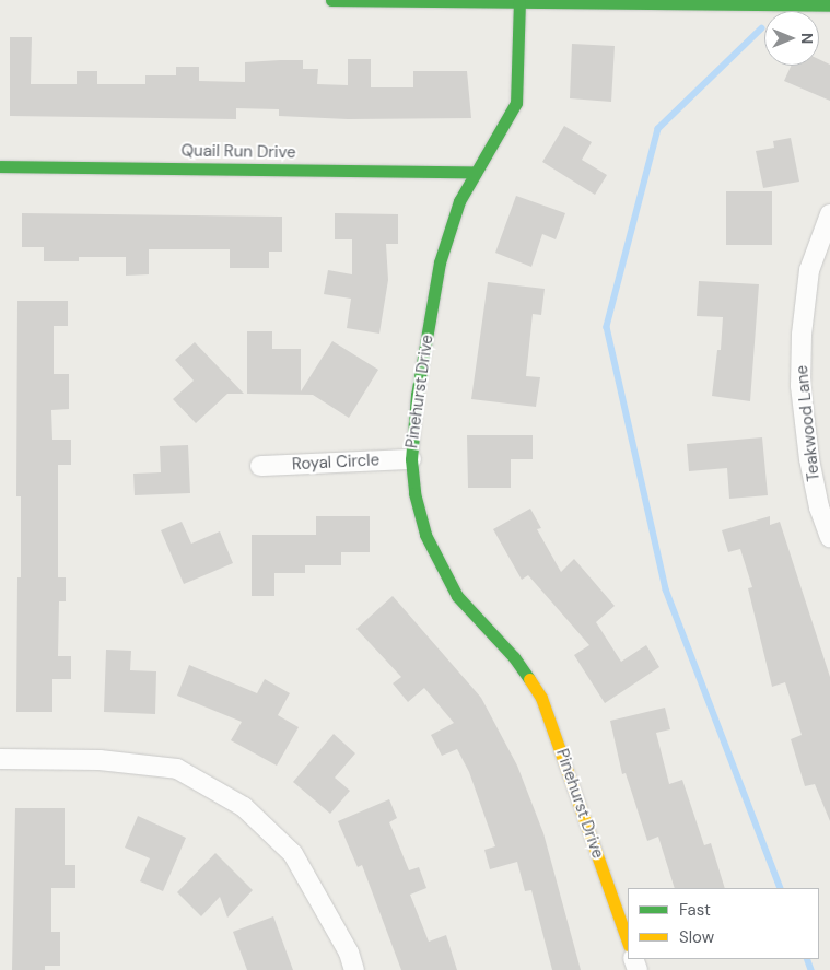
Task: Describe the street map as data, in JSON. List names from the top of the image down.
{
  "streets": {
    "street": [
      "Quail Run Drive",
      "Pinehurst Drive",
      "Teakwood Lane",
      "Royal Circle"
    ]
  },
  "crossings": [
    ["Quail Run Drive", "Pinehurst Drive"],
    ["Pinehurst Drive", "Royal Circle"]
  ],
  "legend": ["Fast", "Slow"],
  "north": "right"
}
